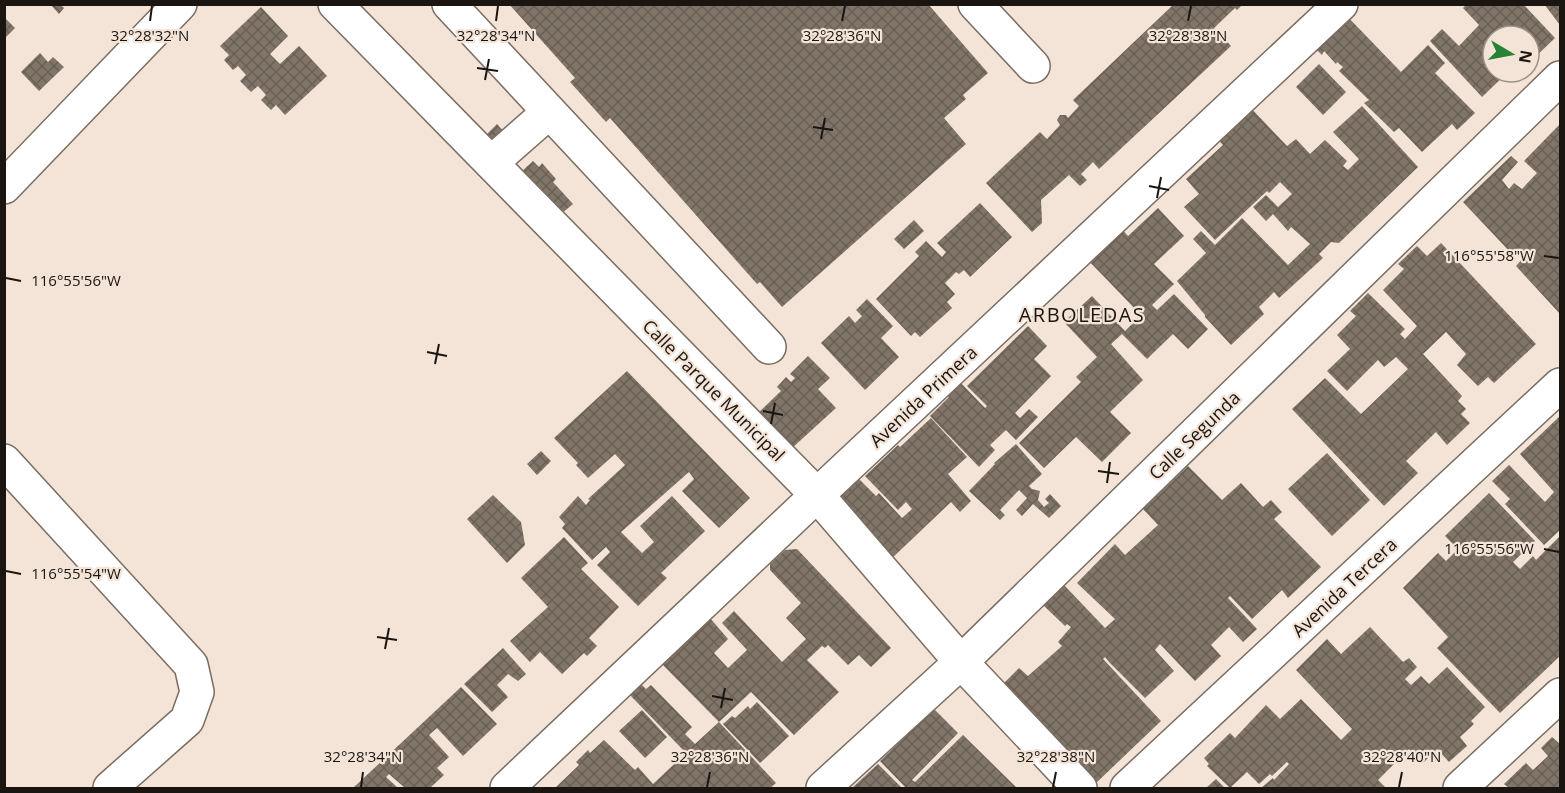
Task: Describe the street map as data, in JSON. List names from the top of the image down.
{
  "streets": {
    "street": [
      "Calle Parque Municipal",
      "Avenida Primera",
      "Calle Segunda",
      "Avenida Tercera"
    ]
  },
  "crossings": [
    ["Calle Parque Municipal", "Avenida Primera"],
    ["Calle Parque Municipal", "Calle Segunda"]
  ],
  "districts": ["ARBOLEDAS"],
  "north": "right",
  "coordinates": [
    "32°28'32\"N",
    "32°28'34\"N",
    "32°28'36\"N",
    "32°28'38\"N",
    "116°55'58\"W",
    "116°55'56\"W",
    "116°55'54\"W",
    "32°28'40\"N"
  ]
}
